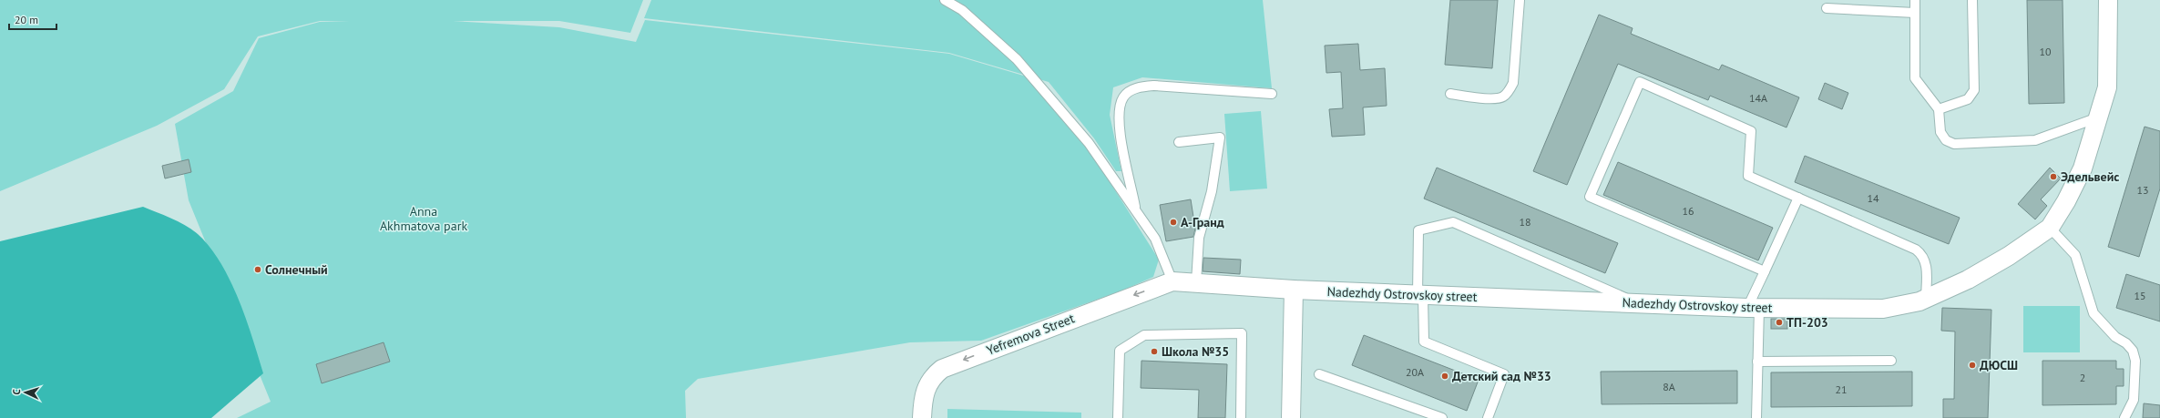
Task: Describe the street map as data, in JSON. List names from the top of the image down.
{
  "streets": {
    "street": ["Nadezhdy Ostrovskoy street", "Yefremova Street"]
  },
  "crossings": [
    ["Nadezhdy Ostrovskoy street", "Yefremova Street"]
  ],
  "one_way": ["Yefremova Street"],
  "parks": ["Anna Akhmatova park"],
  "places": [
    "Эдельвейс",
    "А-Гранд",
    "Солнечный",
    "ТП-203",
    "Школа №35",
    "ДЮСШ",
    "Детский сад №33"
  ],
  "house_numbers": [
    "10",
    "14А",
    "13",
    "14",
    "16",
    "18",
    "15",
    "20А",
    "2",
    "8А",
    "21"
  ],
  "scale_bar": "20 m",
  "north": "left"
}
